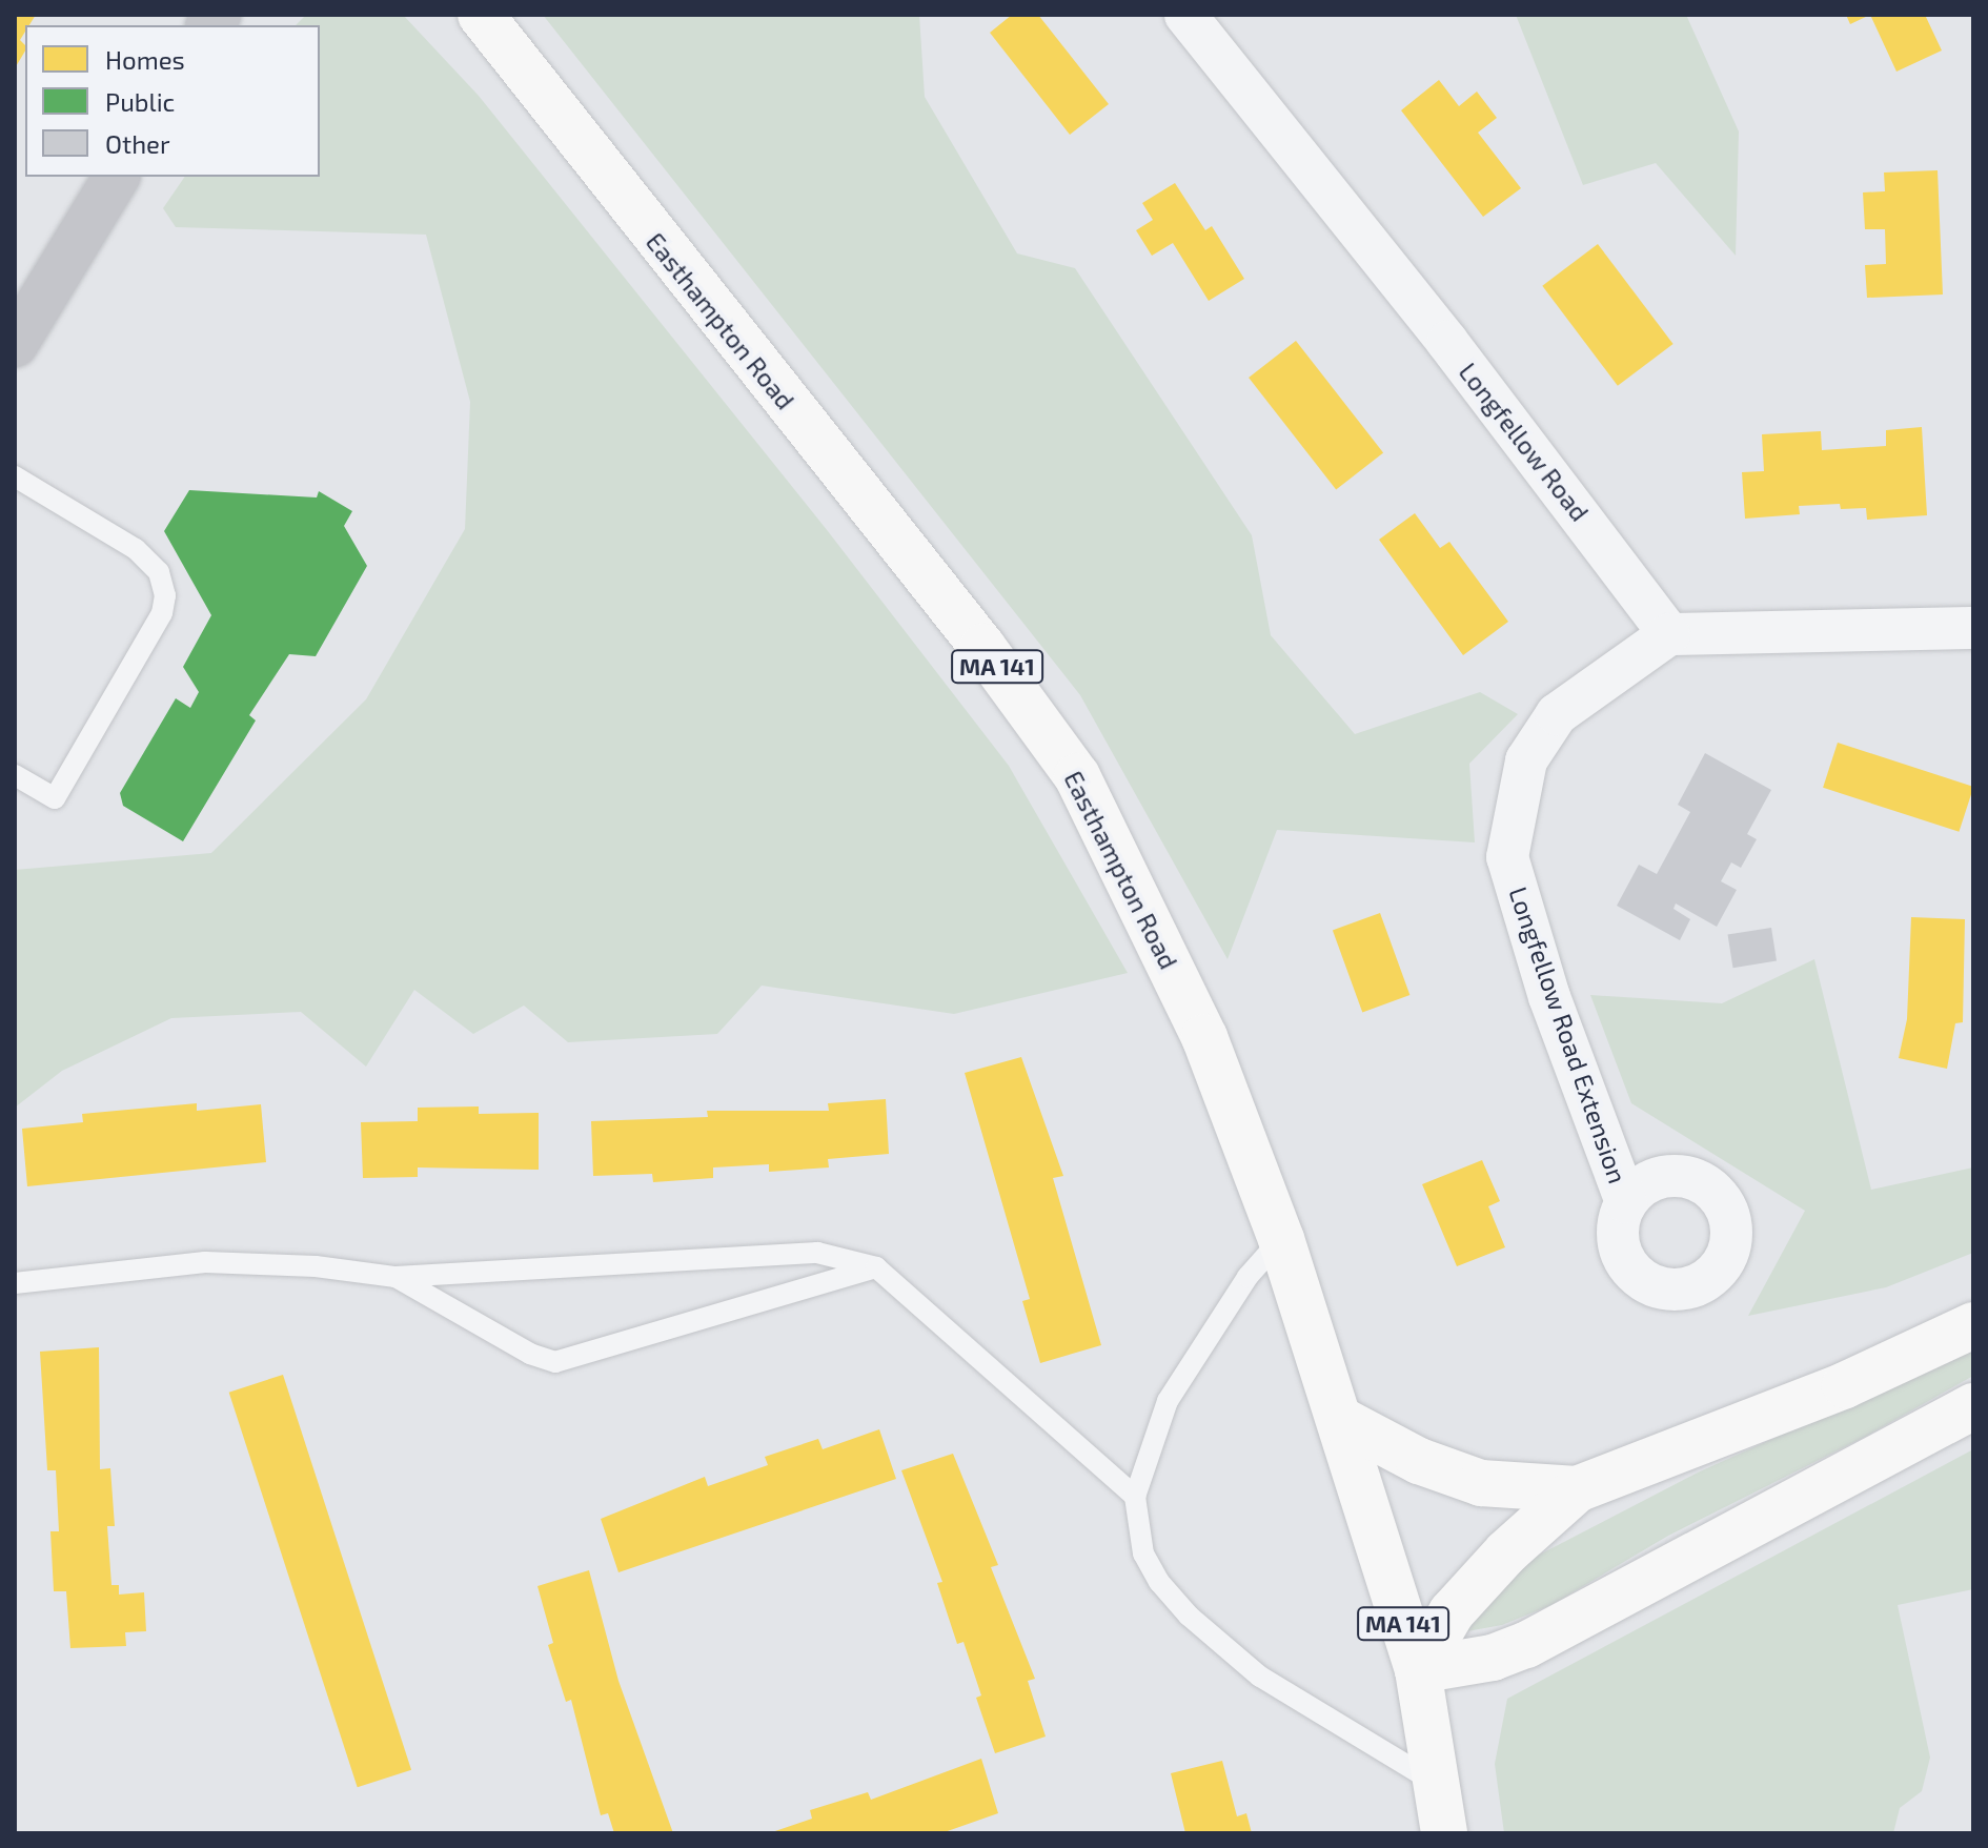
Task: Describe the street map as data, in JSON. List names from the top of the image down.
{
  "streets": {
    "main road": ["Easthampton Road", "MA 141"],
    "street": ["Longfellow Road", "Longfellow Road Extension"]
  },
  "crossings": [
    ["Longfellow Road", "Longfellow Road Extension"]
  ],
  "legend": ["Homes", "Public", "Other"]
}
